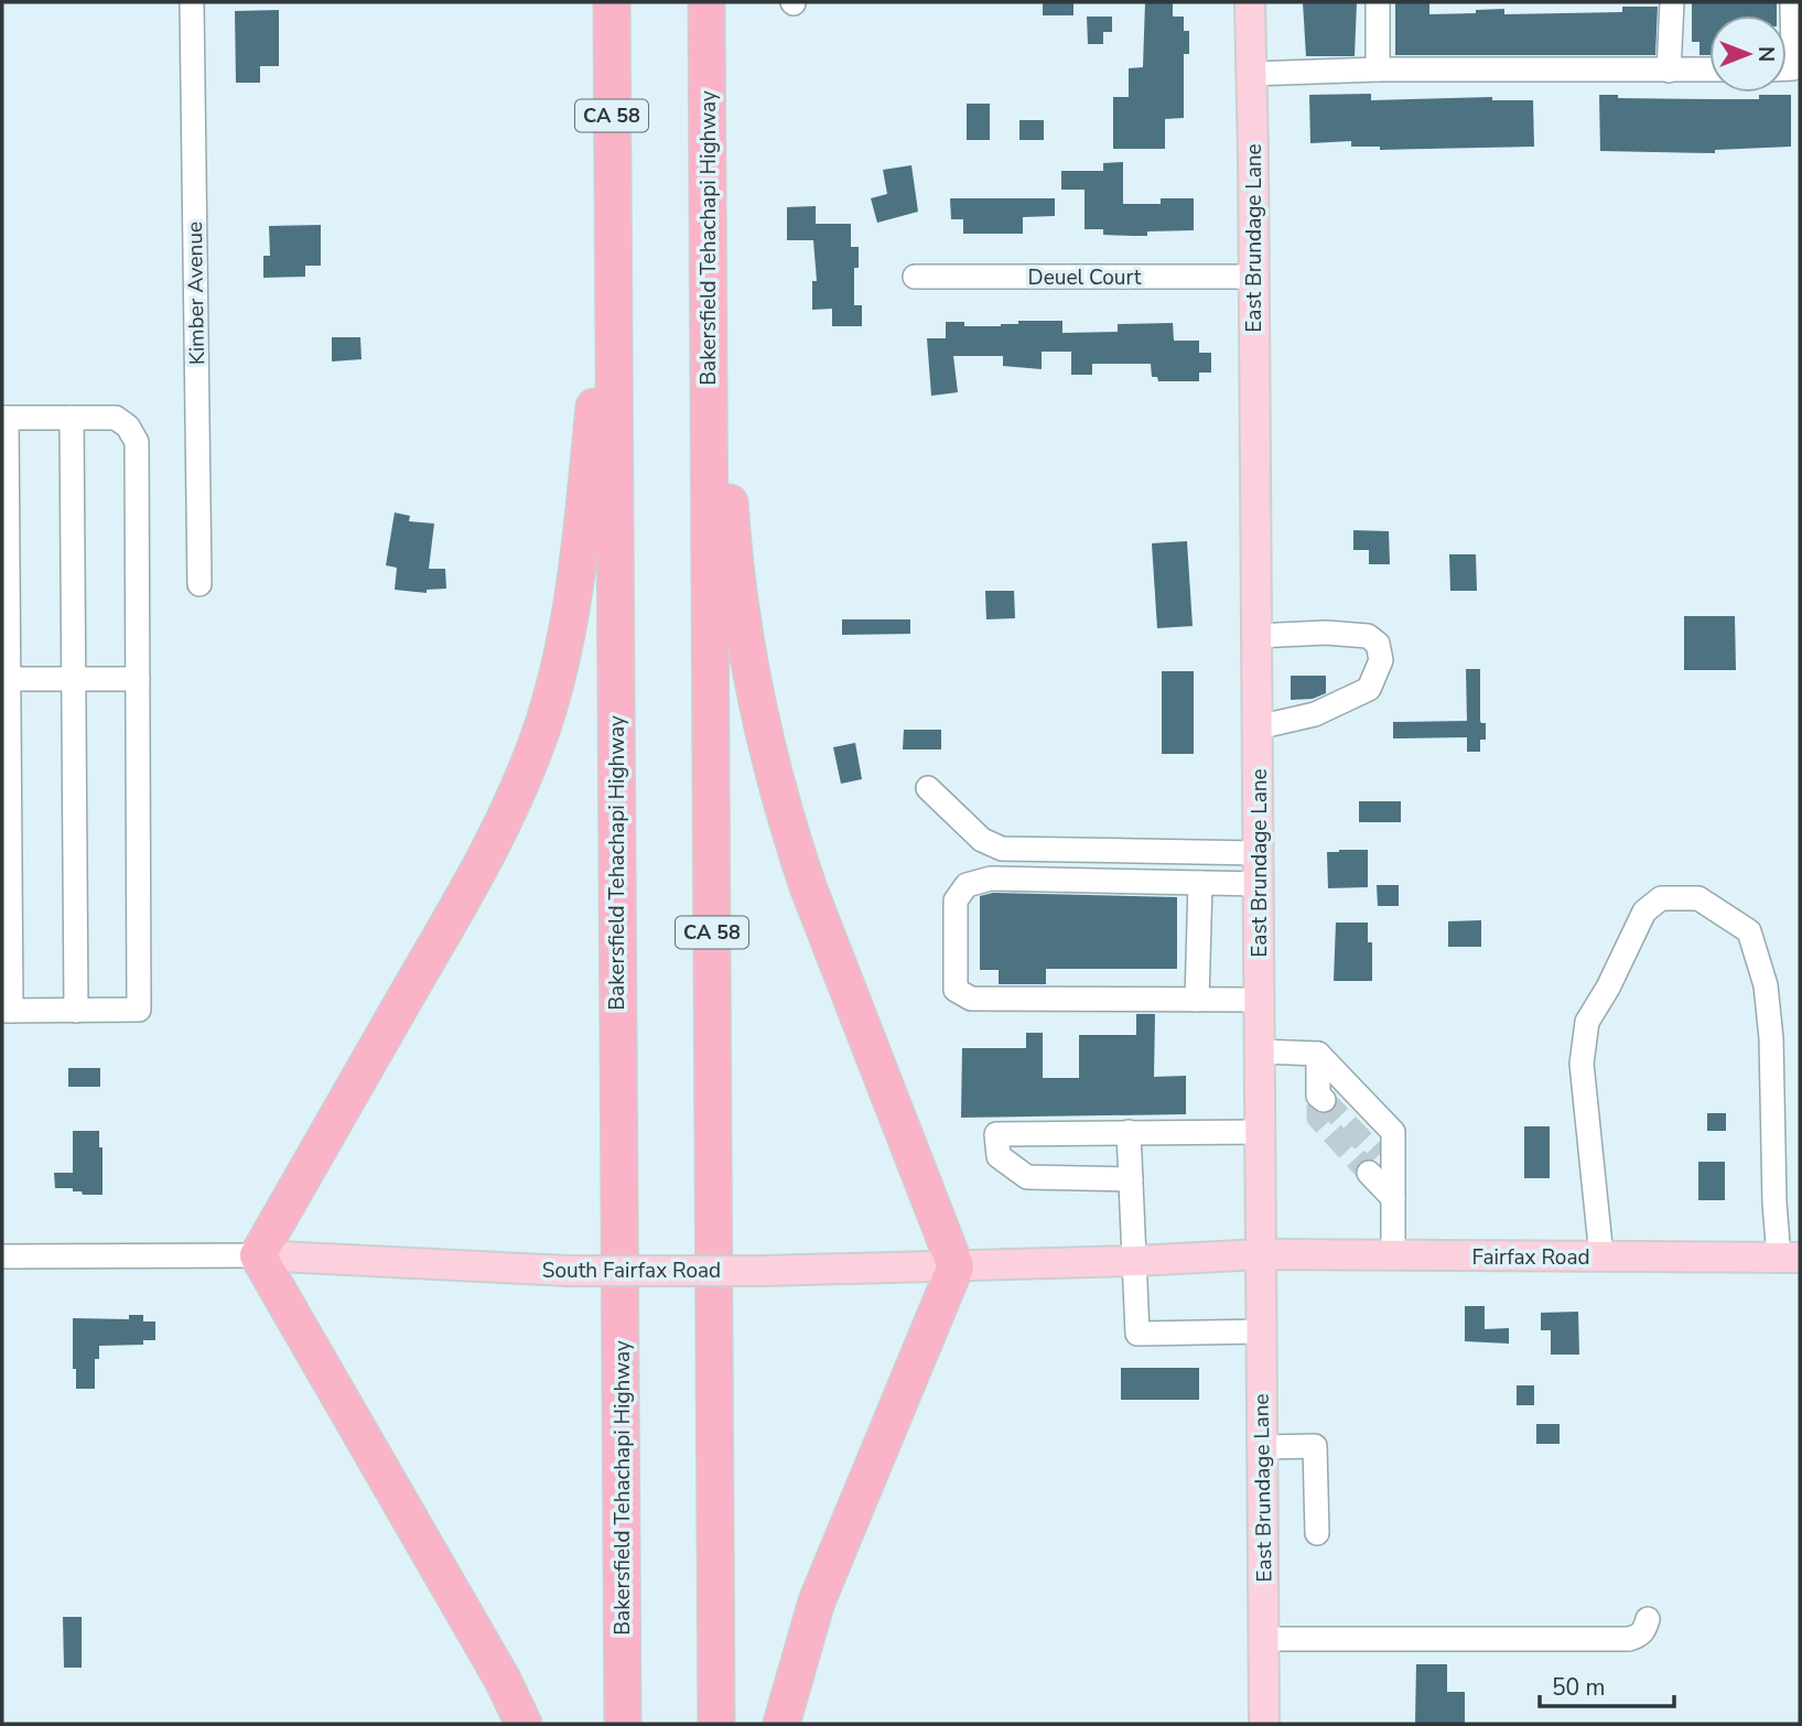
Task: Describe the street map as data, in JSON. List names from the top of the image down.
{
  "streets": {
    "highway": ["CA 58", "Bakersfield Tehachapi Highway"],
    "main road": ["East Brundage Lane", "Fairfax Road", "South Fairfax Road"],
    "street": ["Deuel Court", "Kimber Avenue"]
  },
  "crossings": [
    ["East Brundage Lane", "Deuel Court"],
    ["East Brundage Lane", "Fairfax Road"],
    ["East Brundage Lane", "South Fairfax Road"],
    ["Fairfax Road", "South Fairfax Road"]
  ],
  "scale_bar": "50 m",
  "north": "right"
}
